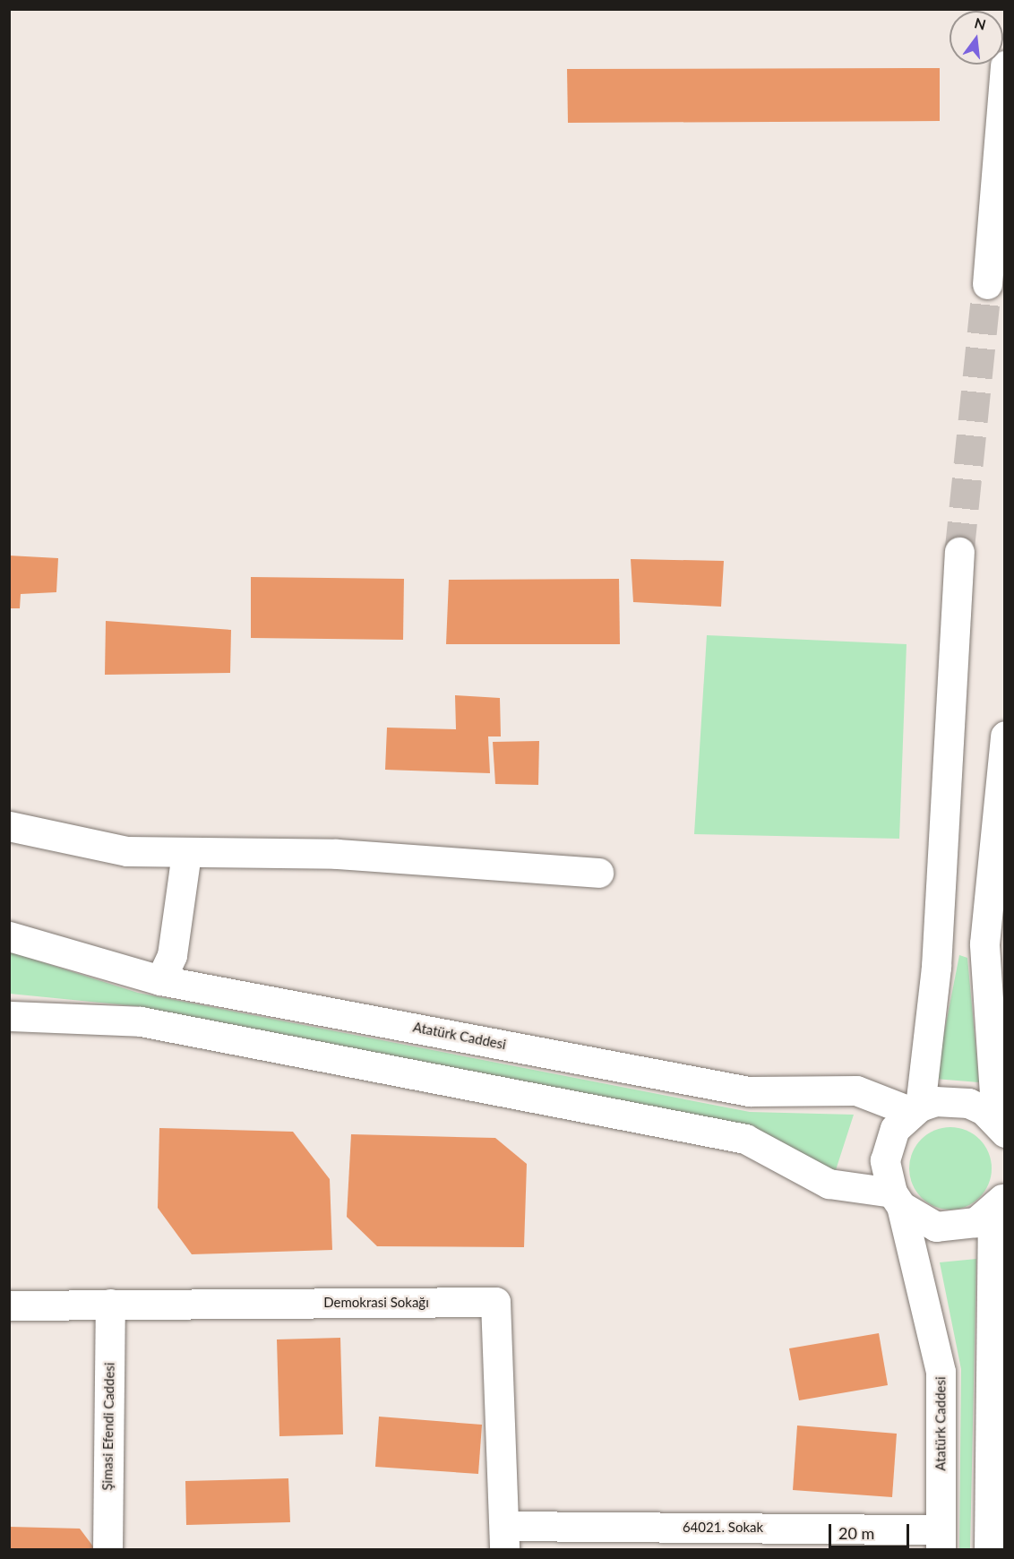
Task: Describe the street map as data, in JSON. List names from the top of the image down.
{
  "streets": {
    "main road": [
      "Atatürk Caddesi",
      "Demokrasi Sokağı",
      "Şimasi Efendi Caddesi",
      "64021. Sokak"
    ]
  },
  "crossings": [
    ["Atatürk Caddesi", "64021. Sokak"],
    ["Demokrasi Sokağı", "Şimasi Efendi Caddesi"],
    ["Demokrasi Sokağı", "64021. Sokak"]
  ],
  "scale_bar": "20 m",
  "north": "top"
}
